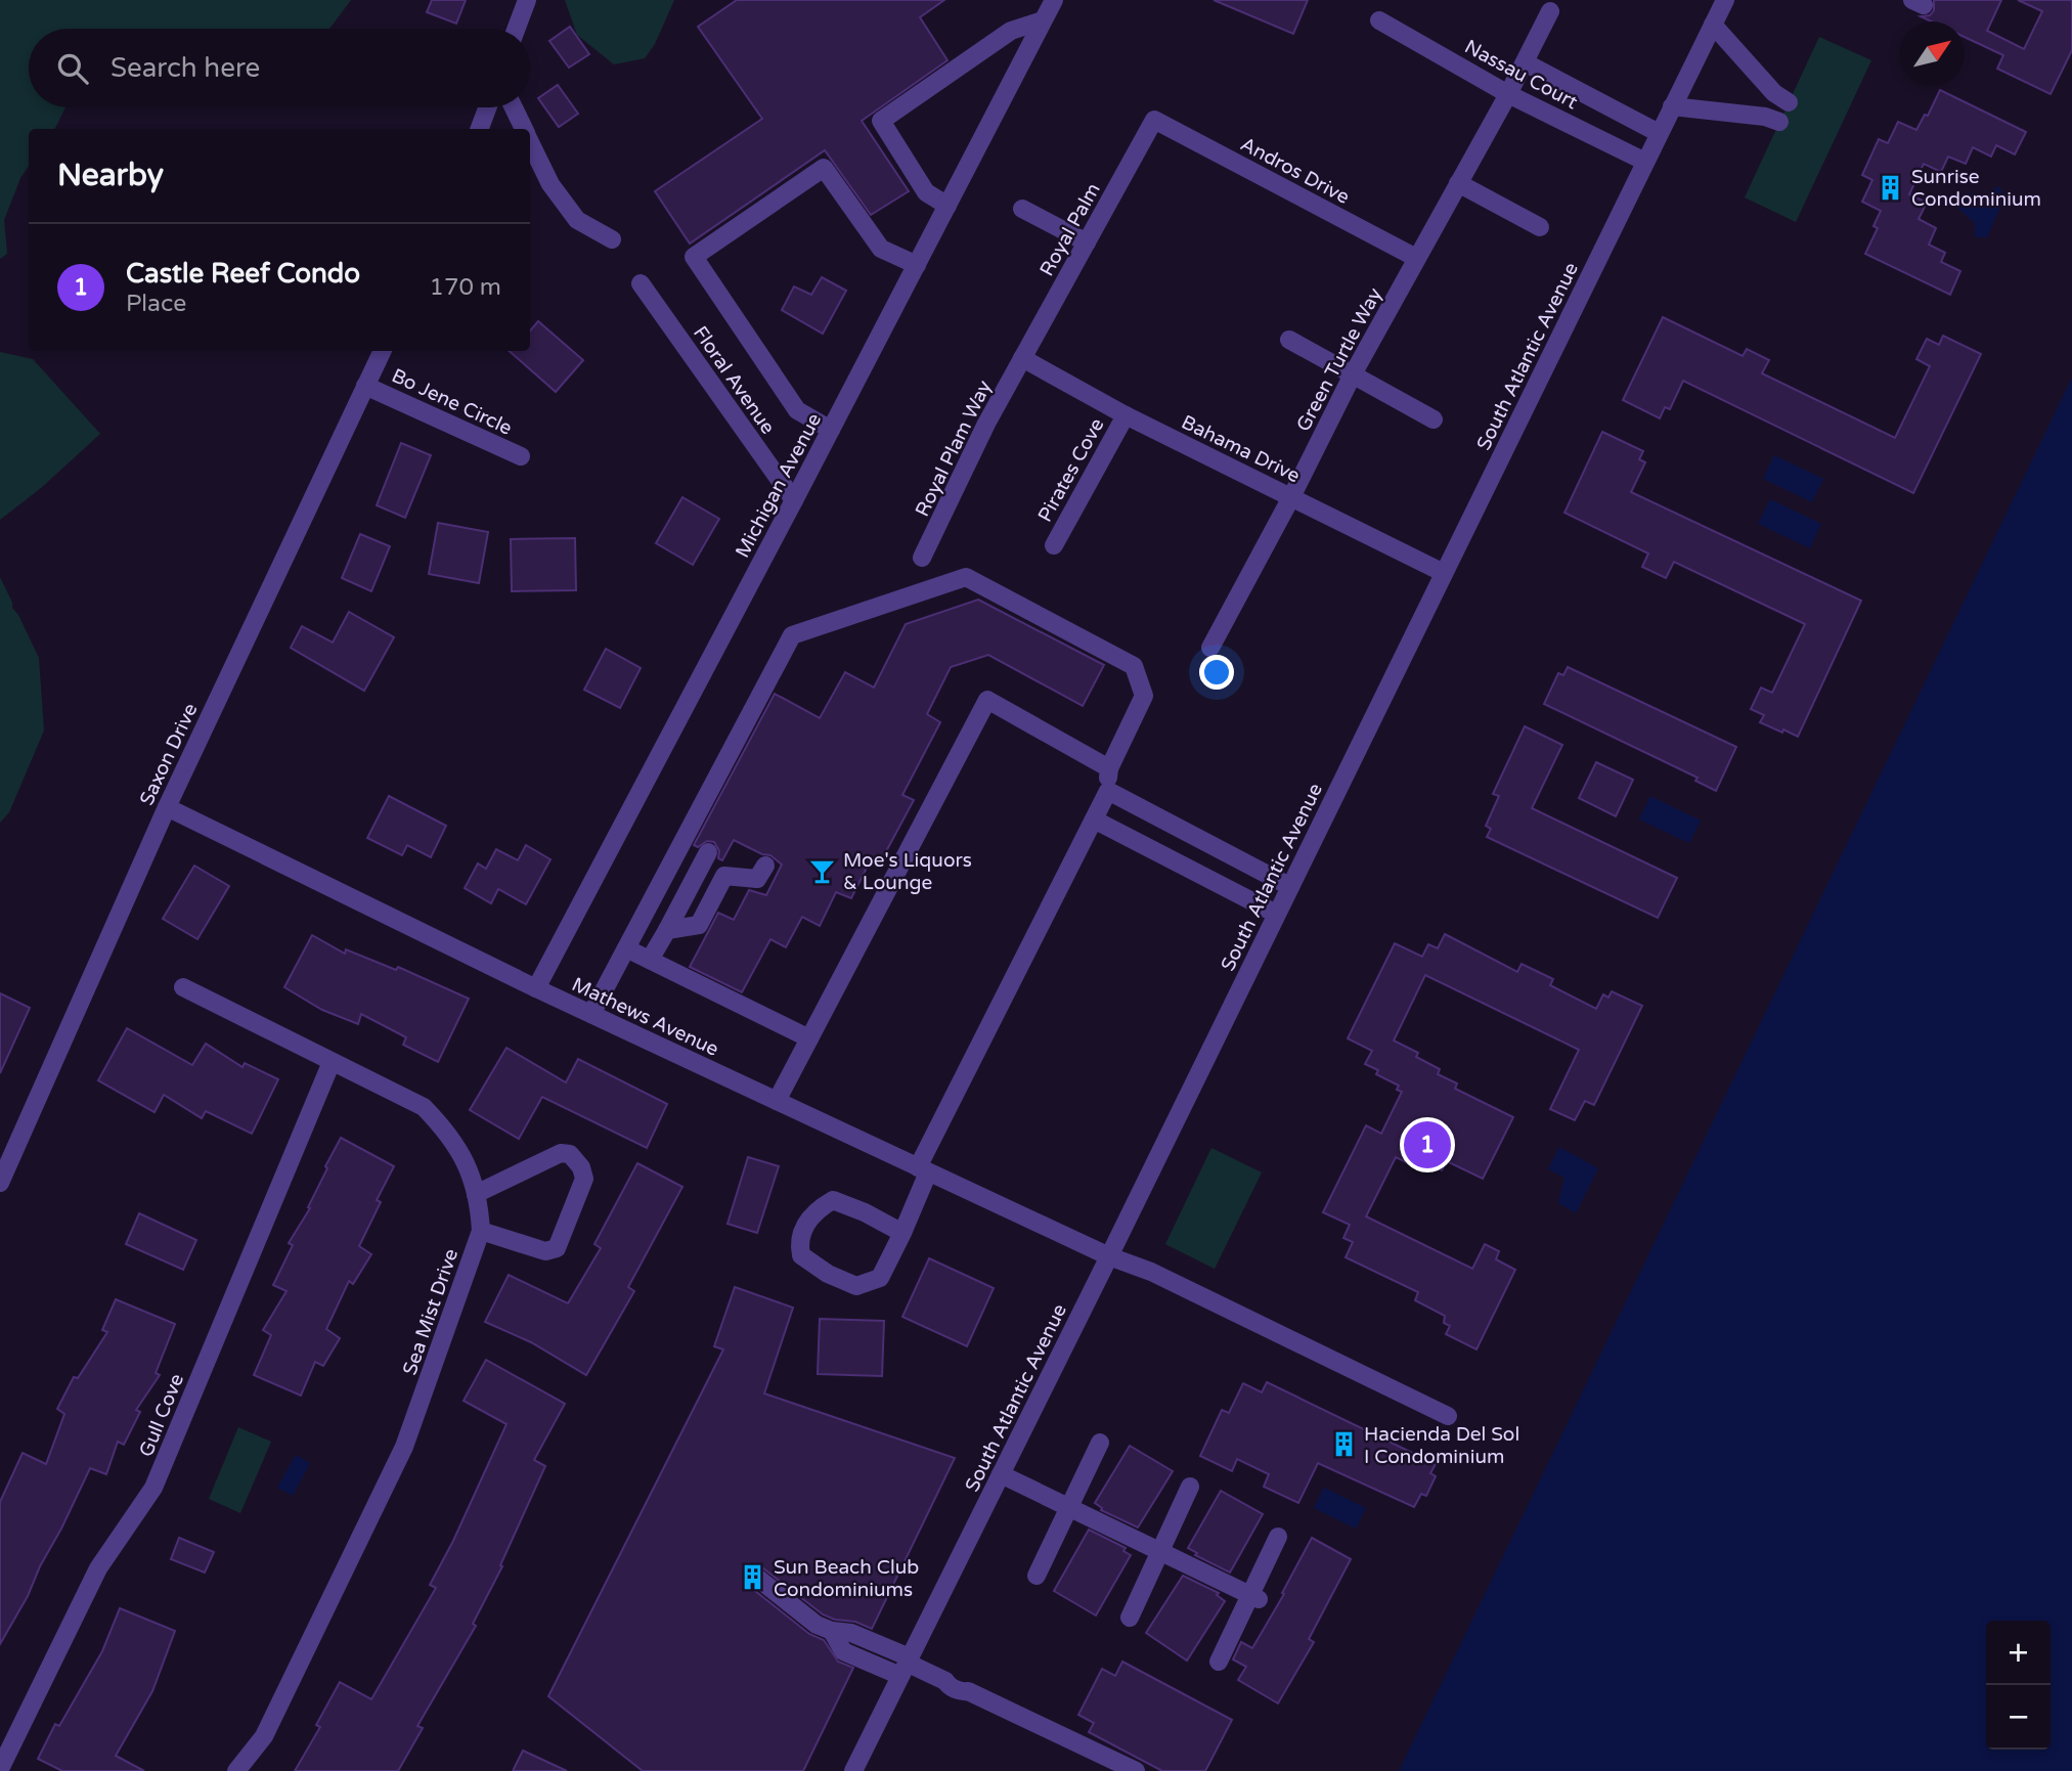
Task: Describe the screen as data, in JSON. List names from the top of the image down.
{
  "streets": {
    "street": [
      "Nassau Court",
      "Andros Drive",
      "Royal Palm",
      "South Atlantic Avenue",
      "Green Turtle Way",
      "Floral Avenue",
      "Bo Jene Circle",
      "Royal Plam Way",
      "Bahama Drive",
      "Pirates Cove",
      "Michigan Avenue",
      "Saxon Drive",
      "Mathews Avenue",
      "Sea Mist Drive",
      "Gull Cove"
    ]
  },
  "crossings": [
    ["Nassau Court", "South Atlantic Avenue"],
    ["Nassau Court", "Green Turtle Way"],
    ["Andros Drive", "Royal Palm"],
    ["Andros Drive", "Green Turtle Way"],
    ["Royal Palm", "Royal Plam Way"],
    ["Royal Palm", "Bahama Drive"],
    ["South Atlantic Avenue", "Bahama Drive"],
    ["South Atlantic Avenue", "Mathews Avenue"],
    ["Green Turtle Way", "Bahama Drive"],
    ["Floral Avenue", "Michigan Avenue"],
    ["Bo Jene Circle", "Saxon Drive"],
    ["Royal Plam Way", "Bahama Drive"],
    ["Bahama Drive", "Pirates Cove"],
    ["Michigan Avenue", "Mathews Avenue"],
    ["Saxon Drive", "Mathews Avenue"],
    ["Sea Mist Drive", "Gull Cove"]
  ],
  "places": {
    "building": ["Sunrise Condominium", "Hacienda Del Sol I Condominium", "Sun Beach Club Condominiums"],
    "bar": ["Moe's Liquors & Lounge"]
  },
  "north": "top right",
  "page": {
    "search": "Search here",
    "heading": "Nearby",
    "list": [
      {
        "mark": "1",
        "name": "Castle Reef Condo",
        "note": "Place",
        "value": "170 m"
      }
    ],
    "pins": "1",
    "map_buttons": ["+", "−"]
  }
}
